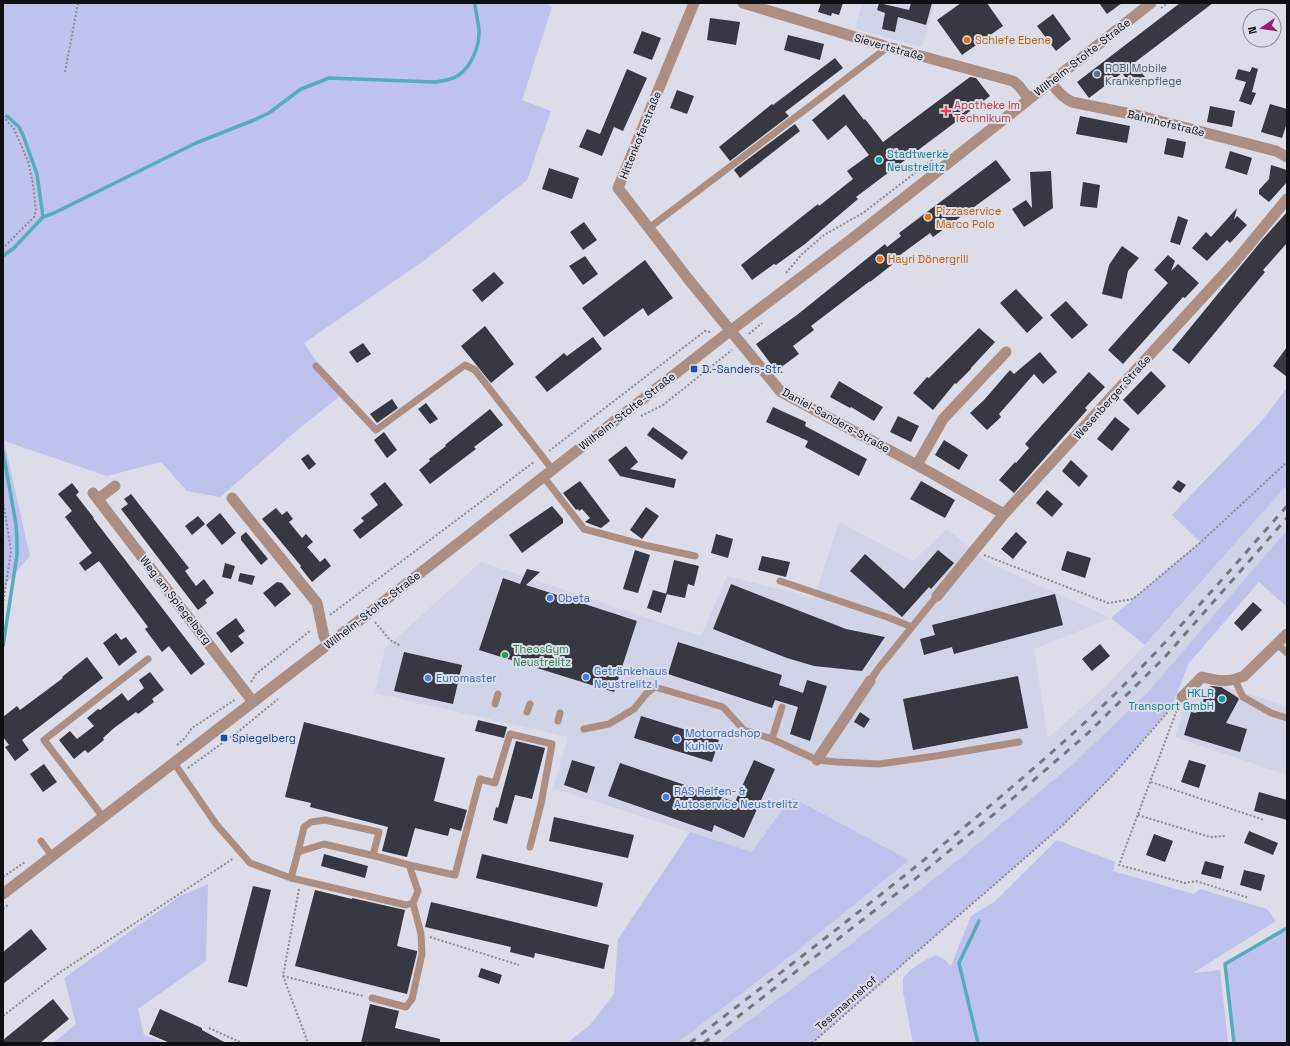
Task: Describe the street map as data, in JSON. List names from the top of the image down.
{
  "streets": {
    "street": [
      "Sievertstraße",
      "Wilhelm-Stolte-Straße",
      "Bahnhofstraße",
      "Hittenkoferstraße",
      "Wesenberger Straße",
      "Daniel-Sanders-Straße",
      "Weg am Spiegelberg"
    ],
    "path": ["Tessmannshof"]
  },
  "crossings": [
    ["Sievertstraße", "Wilhelm-Stolte-Straße"],
    ["Wilhelm-Stolte-Straße", "Bahnhofstraße"],
    ["Wilhelm-Stolte-Straße", "Hittenkoferstraße"],
    ["Wilhelm-Stolte-Straße", "Daniel-Sanders-Straße"],
    ["Wilhelm-Stolte-Straße", "Weg am Spiegelberg"],
    ["Hittenkoferstraße", "Daniel-Sanders-Straße"],
    ["Wesenberger Straße", "Daniel-Sanders-Straße"]
  ],
  "places": {
    "other": [
      "Schiefe Ebene",
      "ROBI Mobile Krankenpflege",
      "Stadtwerke Neustrelitz",
      "Pizzaservice Marco Polo",
      "Hayri Dönergrill",
      "Obeta",
      "TheosGym Neustrelitz",
      "Getränkehaus Neustrelitz I",
      "Euromaster",
      "HKLR Transport GmbH",
      "Motorradshop Kuhlow",
      "RAS Reifen- & Autoservice Neustrelitz"
    ],
    "health": ["Apotheke im Technikum"],
    "transit": ["D.-Sanders-Str.", "Spiegelberg"]
  },
  "north": "left"
}
